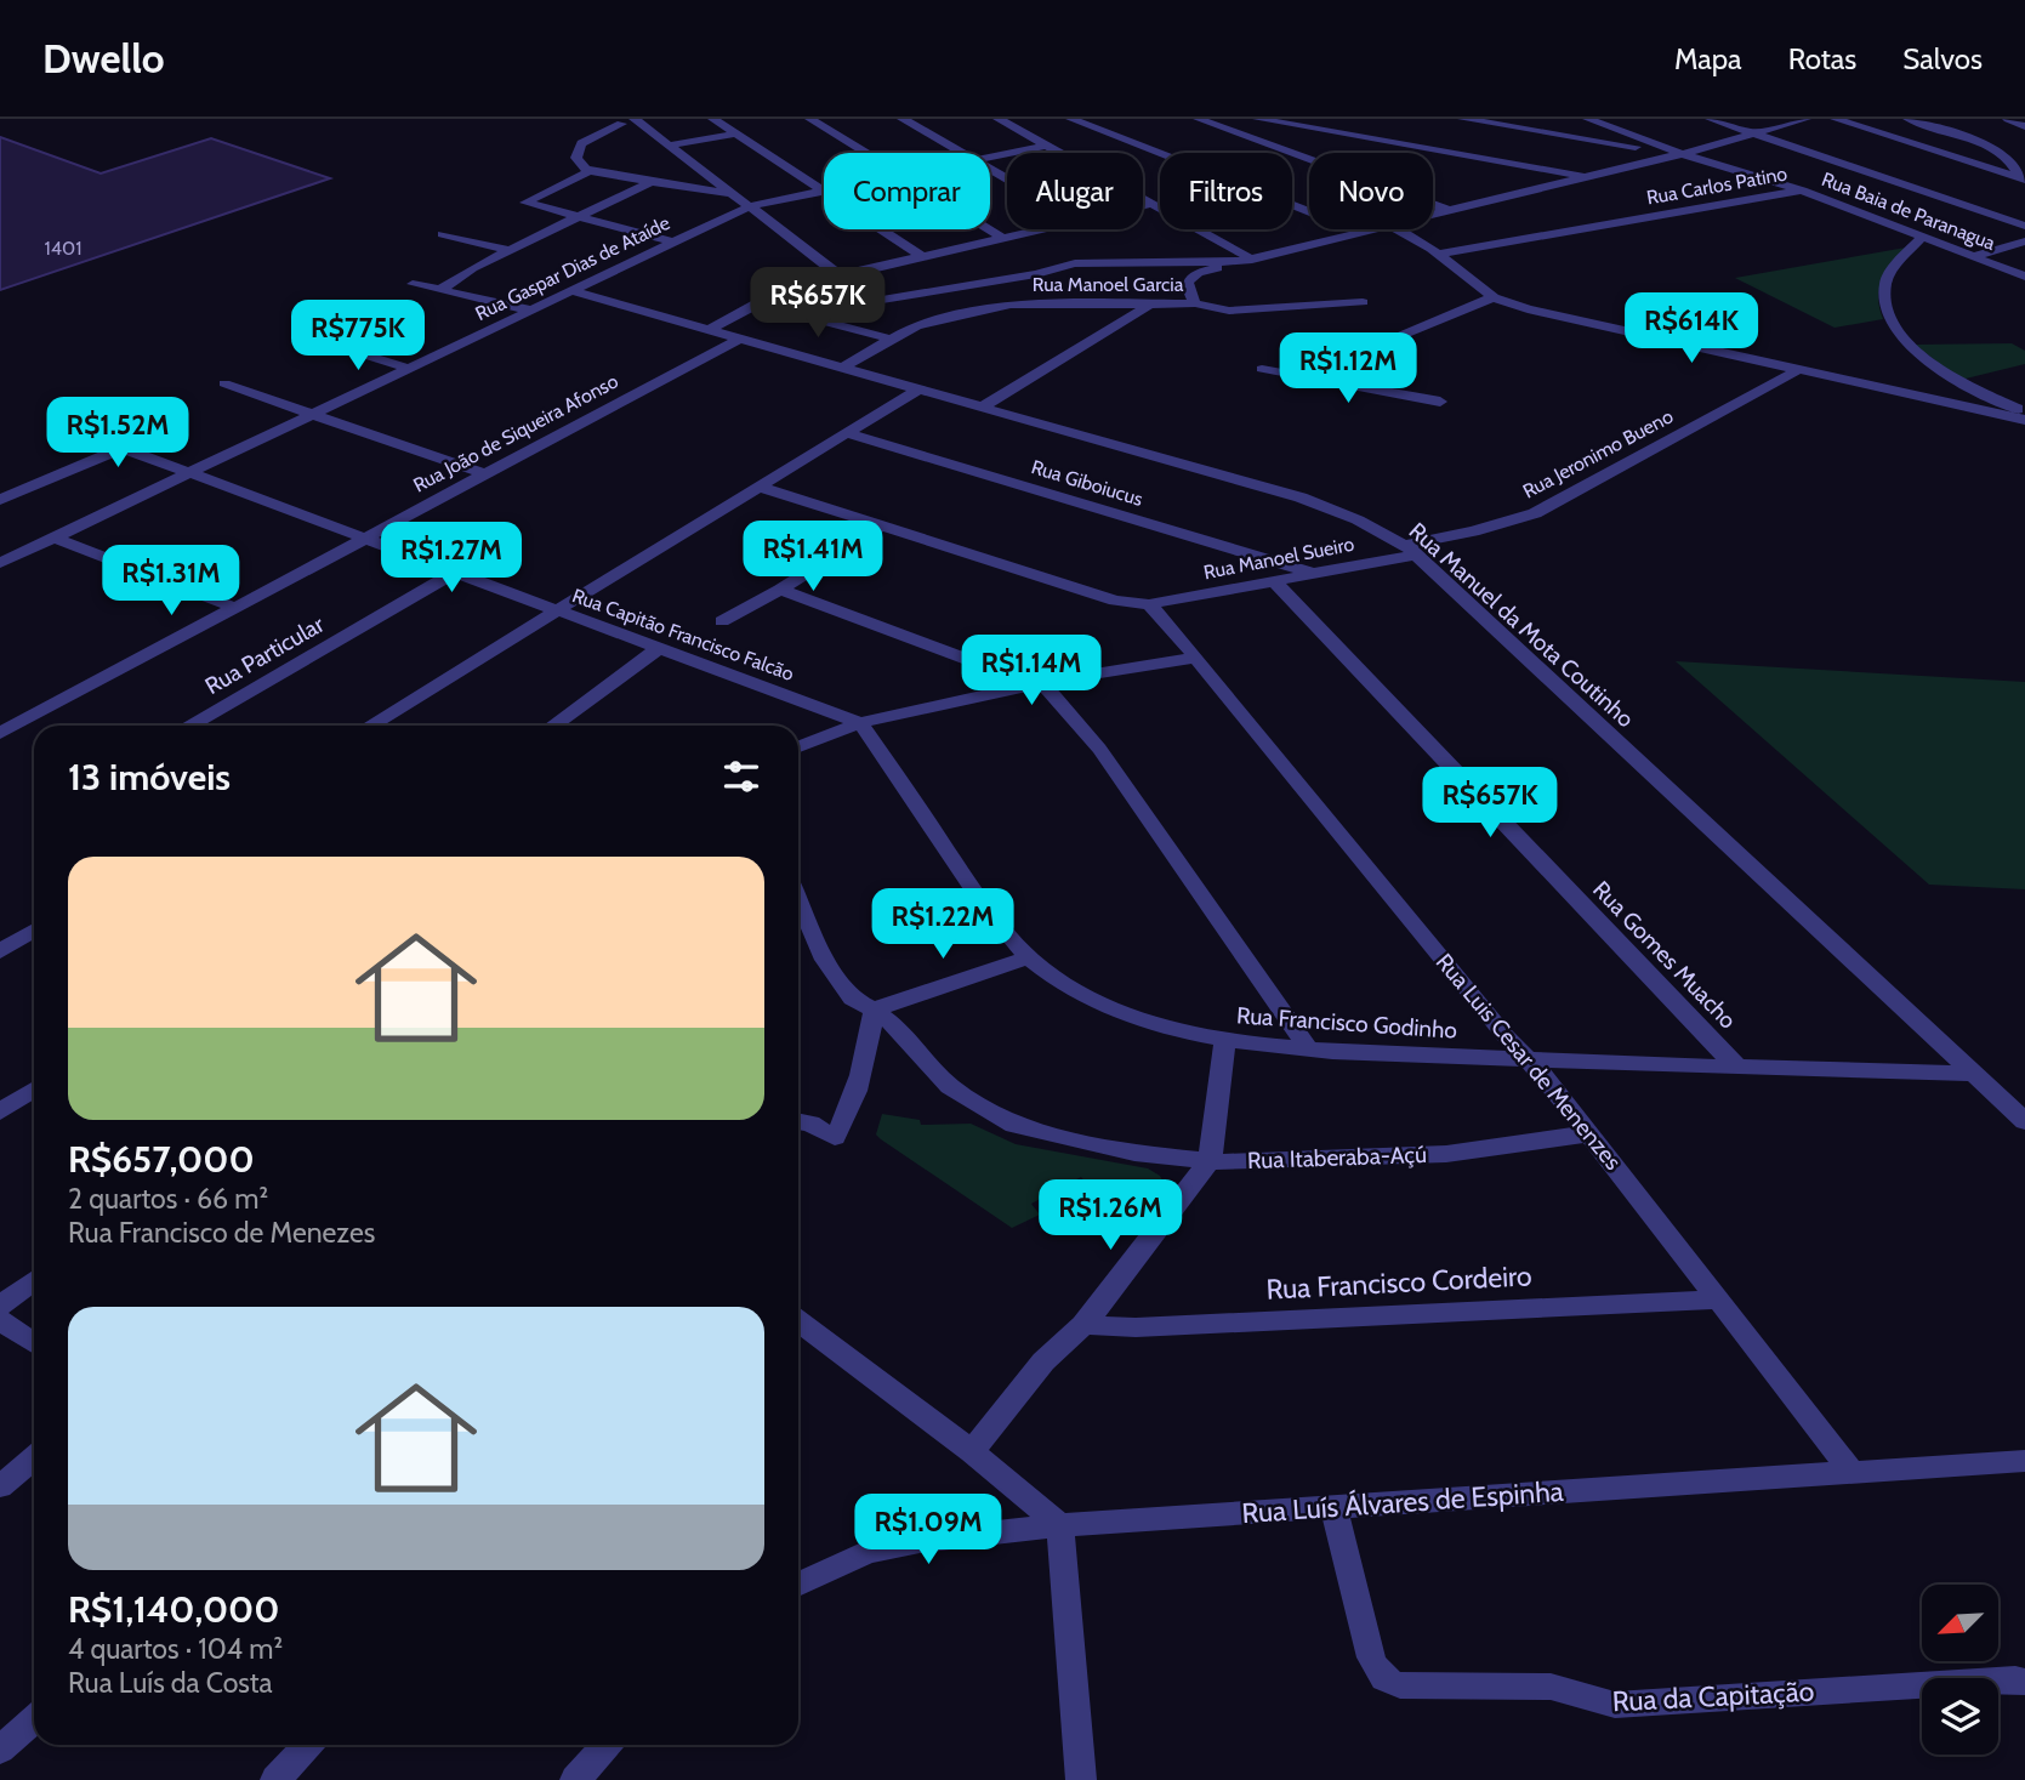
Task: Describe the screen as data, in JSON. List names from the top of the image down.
{
  "streets": {
    "street": [
      "Rua Carlos Patino",
      "Rua Baia de Paranagua",
      "Rua Gaspar Dias de Ataíde",
      "Rua Manoel Garcia",
      "Rua João de Siqueira Afonso",
      "Rua Jeronimo Bueno",
      "Rua Giboiucus",
      "Rua Manoel Sueiro",
      "Rua Manuel da Mota Coutinho",
      "Rua Capitão Francisco Falcão",
      "Rua Particular",
      "Rua Gomes Muacho",
      "Rua Francisco Godinho",
      "Rua Luis Cesar de Menenzes",
      "Rua Itaberaba-Açú",
      "Rua Francisco Cordeiro",
      "Rua Luís Álvares de Espinha",
      "Rua da Capitação"
    ]
  },
  "crossings": [
    ["Rua Carlos Patino", "Rua Baia de Paranagua"],
    ["Rua Gaspar Dias de Ataíde", "Rua Manuel da Mota Coutinho"],
    ["Rua Gaspar Dias de Ataíde", "Rua Capitão Francisco Falcão"],
    ["Rua Manoel Garcia", "Rua Manuel da Mota Coutinho"],
    ["Rua João de Siqueira Afonso", "Rua Manuel da Mota Coutinho"],
    ["Rua João de Siqueira Afonso", "Rua Capitão Francisco Falcão"],
    ["Rua Jeronimo Bueno", "Rua Manoel Sueiro"],
    ["Rua Jeronimo Bueno", "Rua Manuel da Mota Coutinho"],
    ["Rua Giboiucus", "Rua Manoel Sueiro"],
    ["Rua Manoel Sueiro", "Rua Manuel da Mota Coutinho"],
    ["Rua Manoel Sueiro", "Rua Gomes Muacho"],
    ["Rua Manoel Sueiro", "Rua Luis Cesar de Menenzes"],
    ["Rua Manuel da Mota Coutinho", "Rua Francisco Godinho"],
    ["Rua Capitão Francisco Falcão", "Rua Particular"],
    ["Rua Capitão Francisco Falcão", "Rua Francisco Godinho"],
    ["Rua Gomes Muacho", "Rua Francisco Godinho"],
    ["Rua Francisco Godinho", "Rua Luis Cesar de Menenzes"],
    ["Rua Luis Cesar de Menenzes", "Rua Itaberaba-Açú"],
    ["Rua Luis Cesar de Menenzes", "Rua Francisco Cordeiro"],
    ["Rua Luis Cesar de Menenzes", "Rua Luís Álvares de Espinha"],
    ["Rua Luís Álvares de Espinha", "Rua da Capitação"]
  ],
  "house_numbers": ["1401"],
  "north": "bottom left",
  "page": {
    "header": "Dwello",
    "nav": ["Mapa", "Rotas", "Salvos"],
    "chip": [
      "Comprar",
      "Alugar",
      "Filtros",
      "Novo"
    ],
    "price": [
      "R$657K",
      "R$614K",
      "R$775K",
      "R$1.12M",
      "R$1.52M",
      "R$1.41M",
      "R$1.27M",
      "R$1.31M",
      "R$1.14M",
      "R$657K",
      "R$1.22M",
      "R$1.26M",
      "R$1.09M"
    ],
    "heading": "13 imóveis",
    "list": [
      {
        "name": "R$657,000",
        "note": "2 quartos · 66 m² · Rua Francisco de Menezes"
      },
      {
        "name": "R$1,140,000",
        "note": "4 quartos · 104 m² · Rua Luís da Costa"
      }
    ]
  }
}
